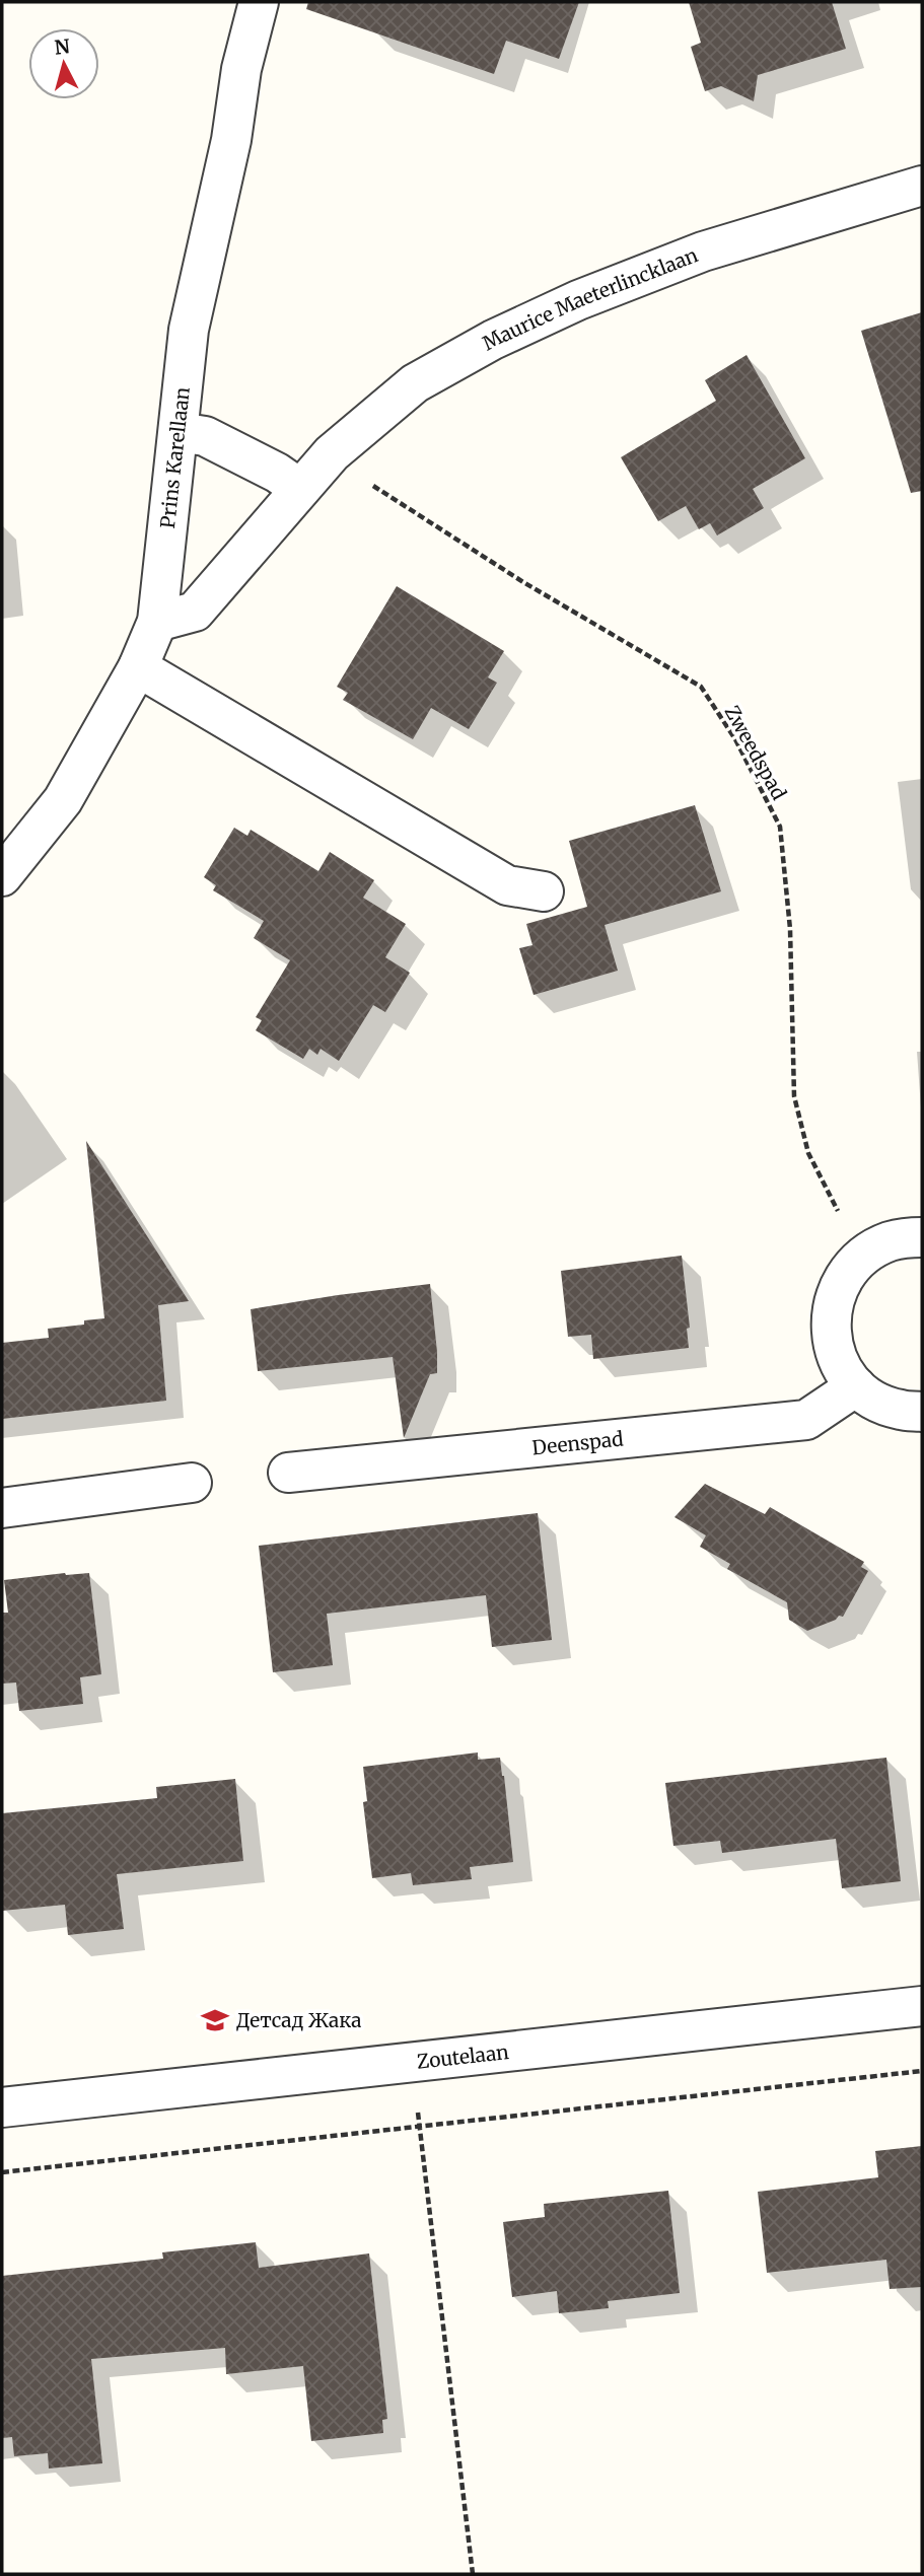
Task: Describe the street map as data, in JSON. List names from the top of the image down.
{
  "streets": {
    "street": [
      "Maurice Maeterlincklaan",
      "Prins Karellaan",
      "Deenspad",
      "Zoutelaan"
    ],
    "path": ["Zweedspad"]
  },
  "crossings": [
    ["Maurice Maeterlincklaan", "Prins Karellaan"],
    ["Maurice Maeterlincklaan", "Zweedspad"]
  ],
  "places": {
    "school or university": ["Детсад Жака"]
  },
  "north": "top"
}
